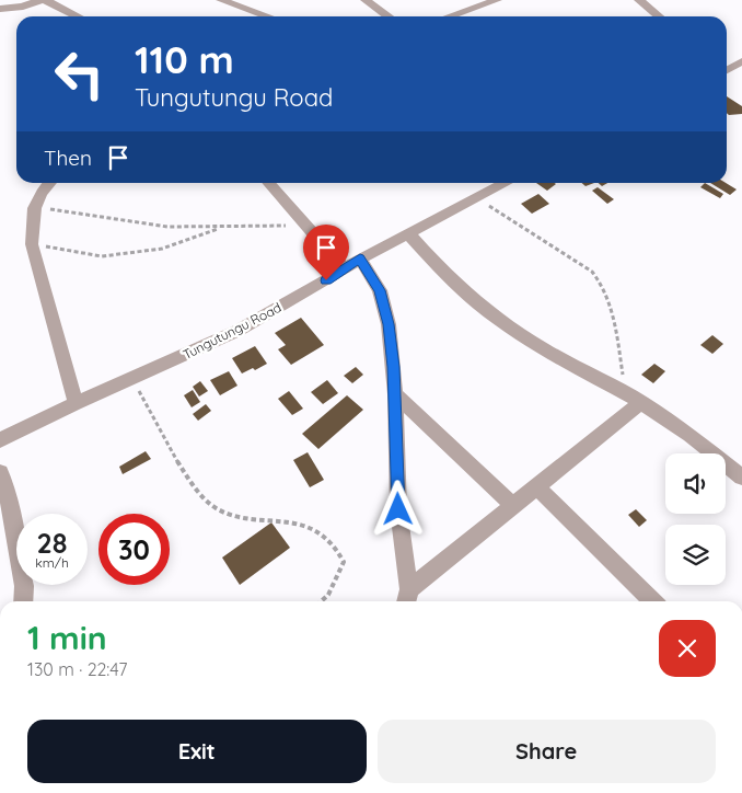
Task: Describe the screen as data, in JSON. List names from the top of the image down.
{
  "streets": {
    "street": ["Tungutungu Road"]
  },
  "page": {
    "turn": ["110 m", "Tungutungu Road"],
    "then": "Then",
    "speed": "28 km/h",
    "limit": "30",
    "heading": ["1 min", "130 m · 22:47"],
    "buttons": ["Exit", "Share"]
  }
}
